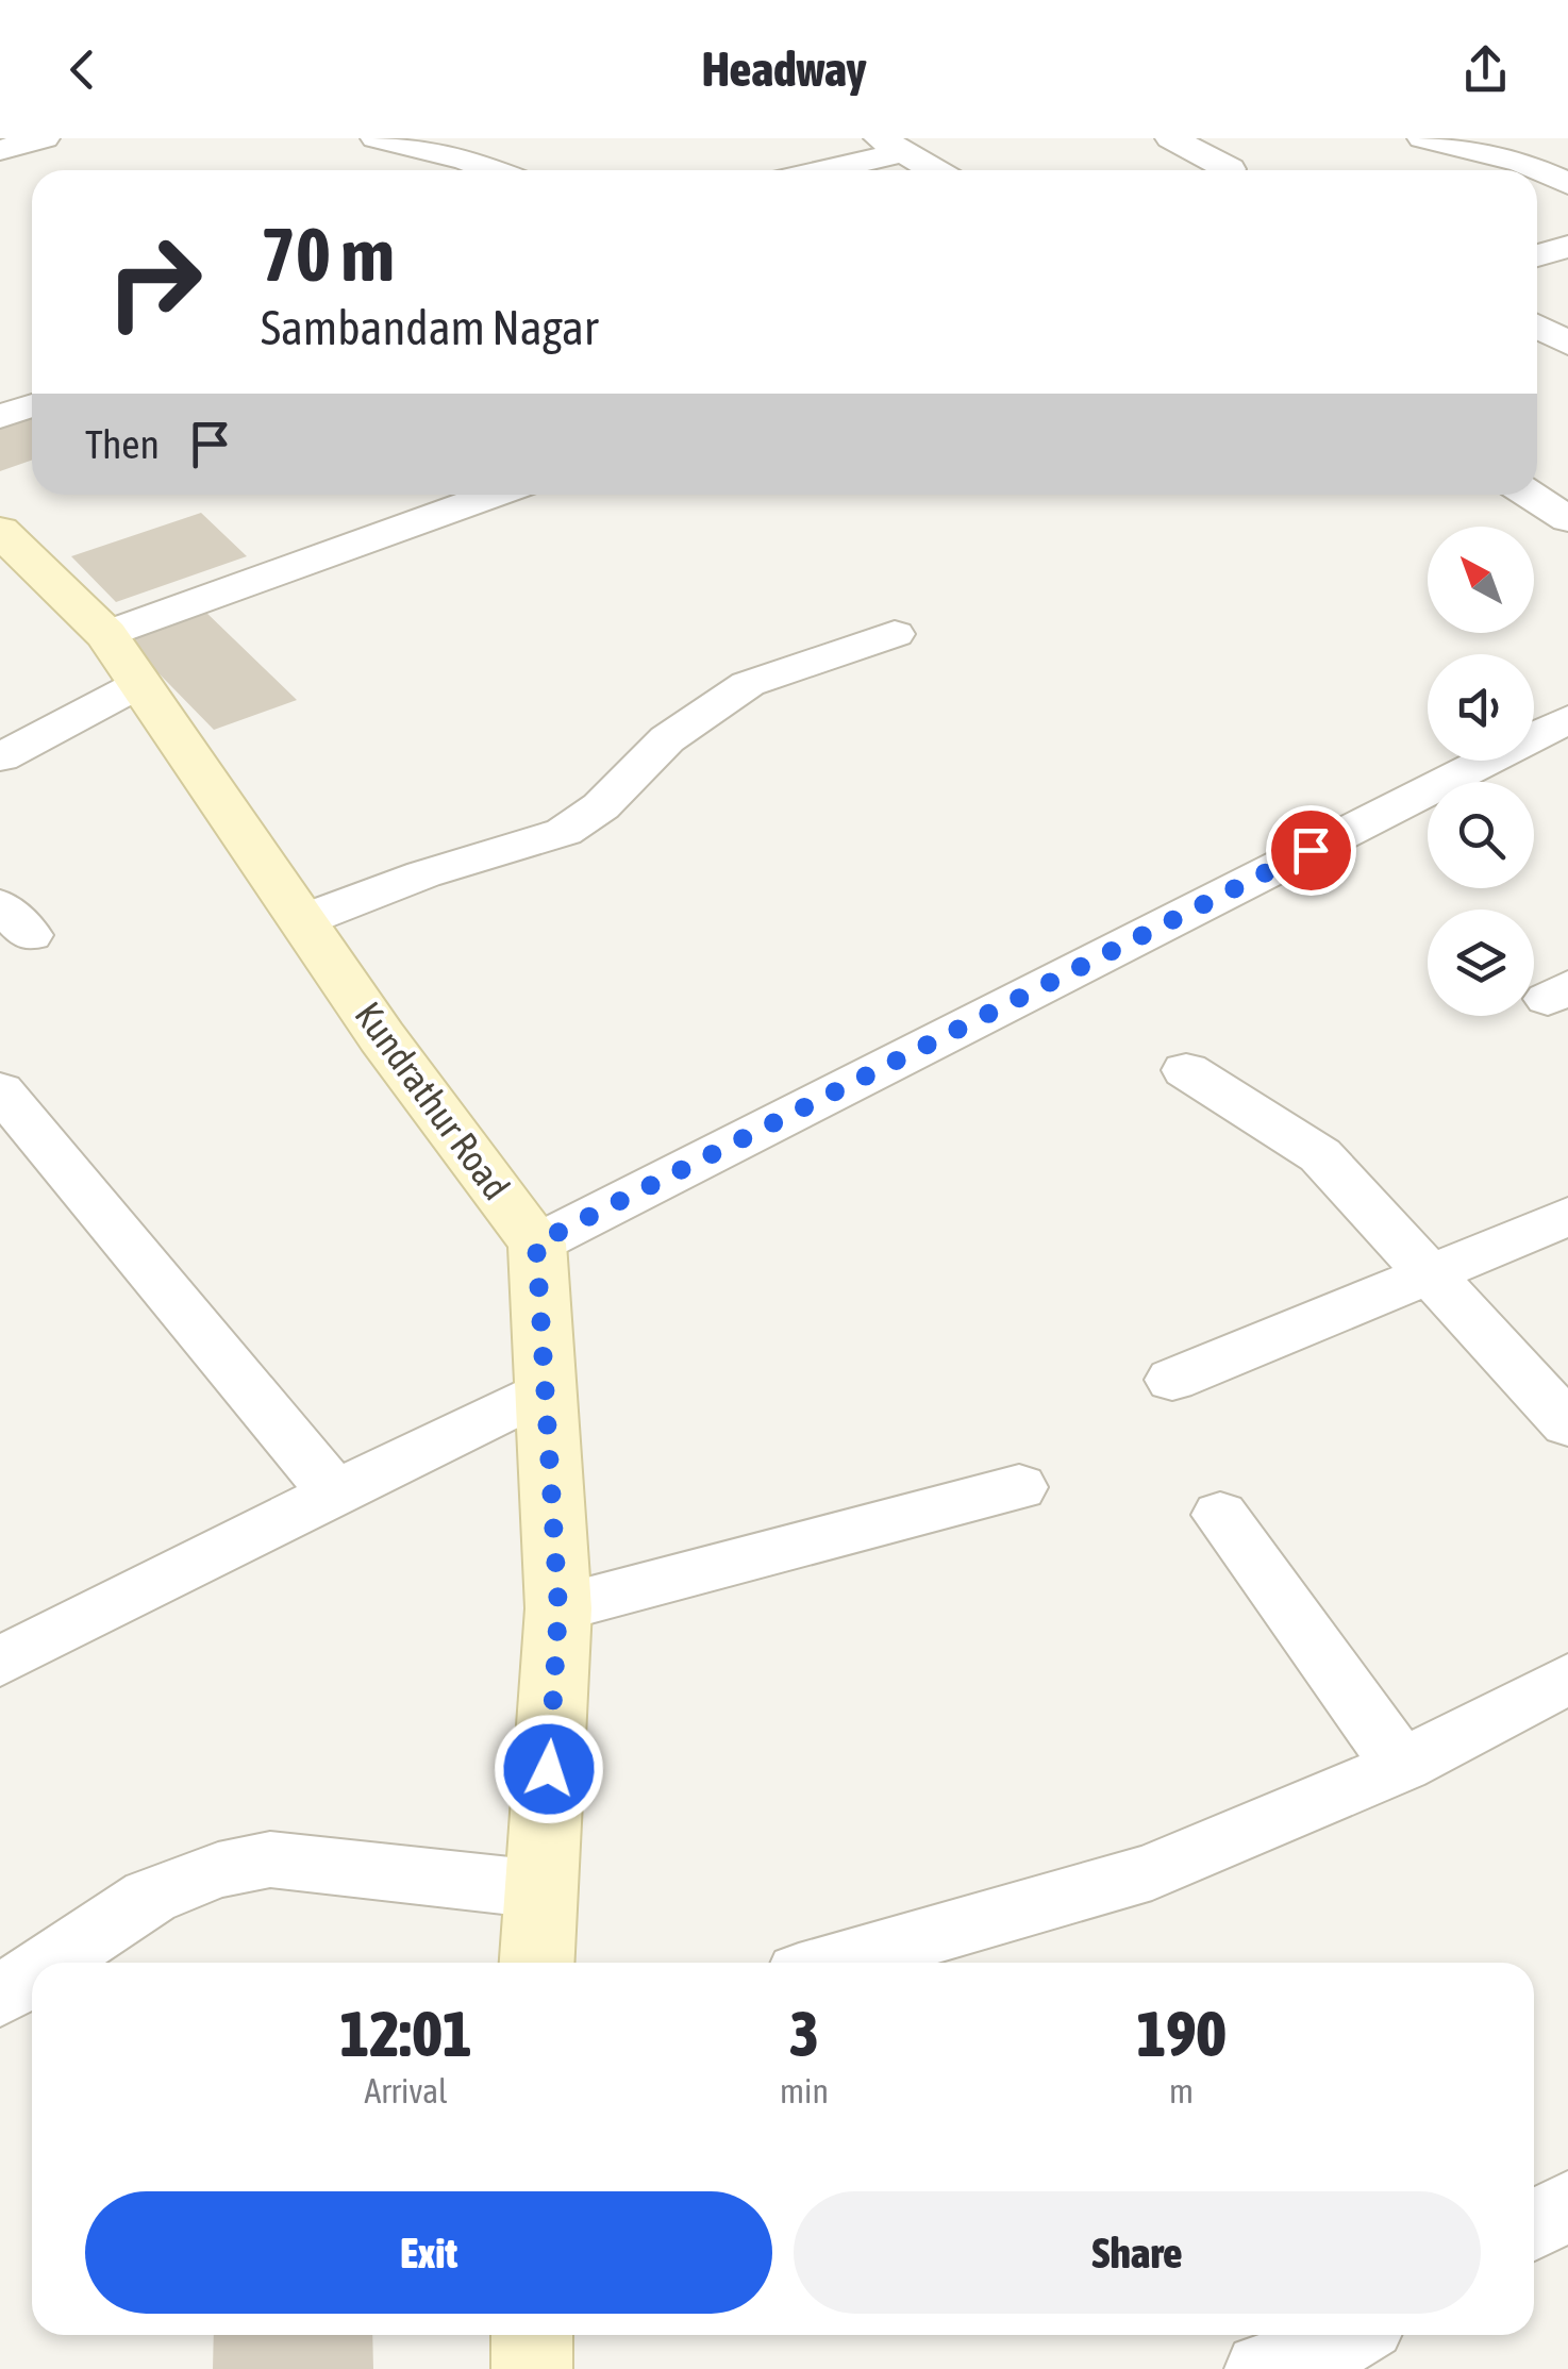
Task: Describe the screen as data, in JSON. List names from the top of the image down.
{
  "streets": {
    "street": ["Kundrathur Road"]
  },
  "north": "top left",
  "page": {
    "header": "Headway",
    "turn": ["70 m", "Sambandam Nagar"],
    "then": "Then",
    "eta": [
      "12:01",
      "Arrival",
      "3",
      "min",
      "190",
      "m"
    ],
    "buttons": ["Exit", "Share"]
  }
}
